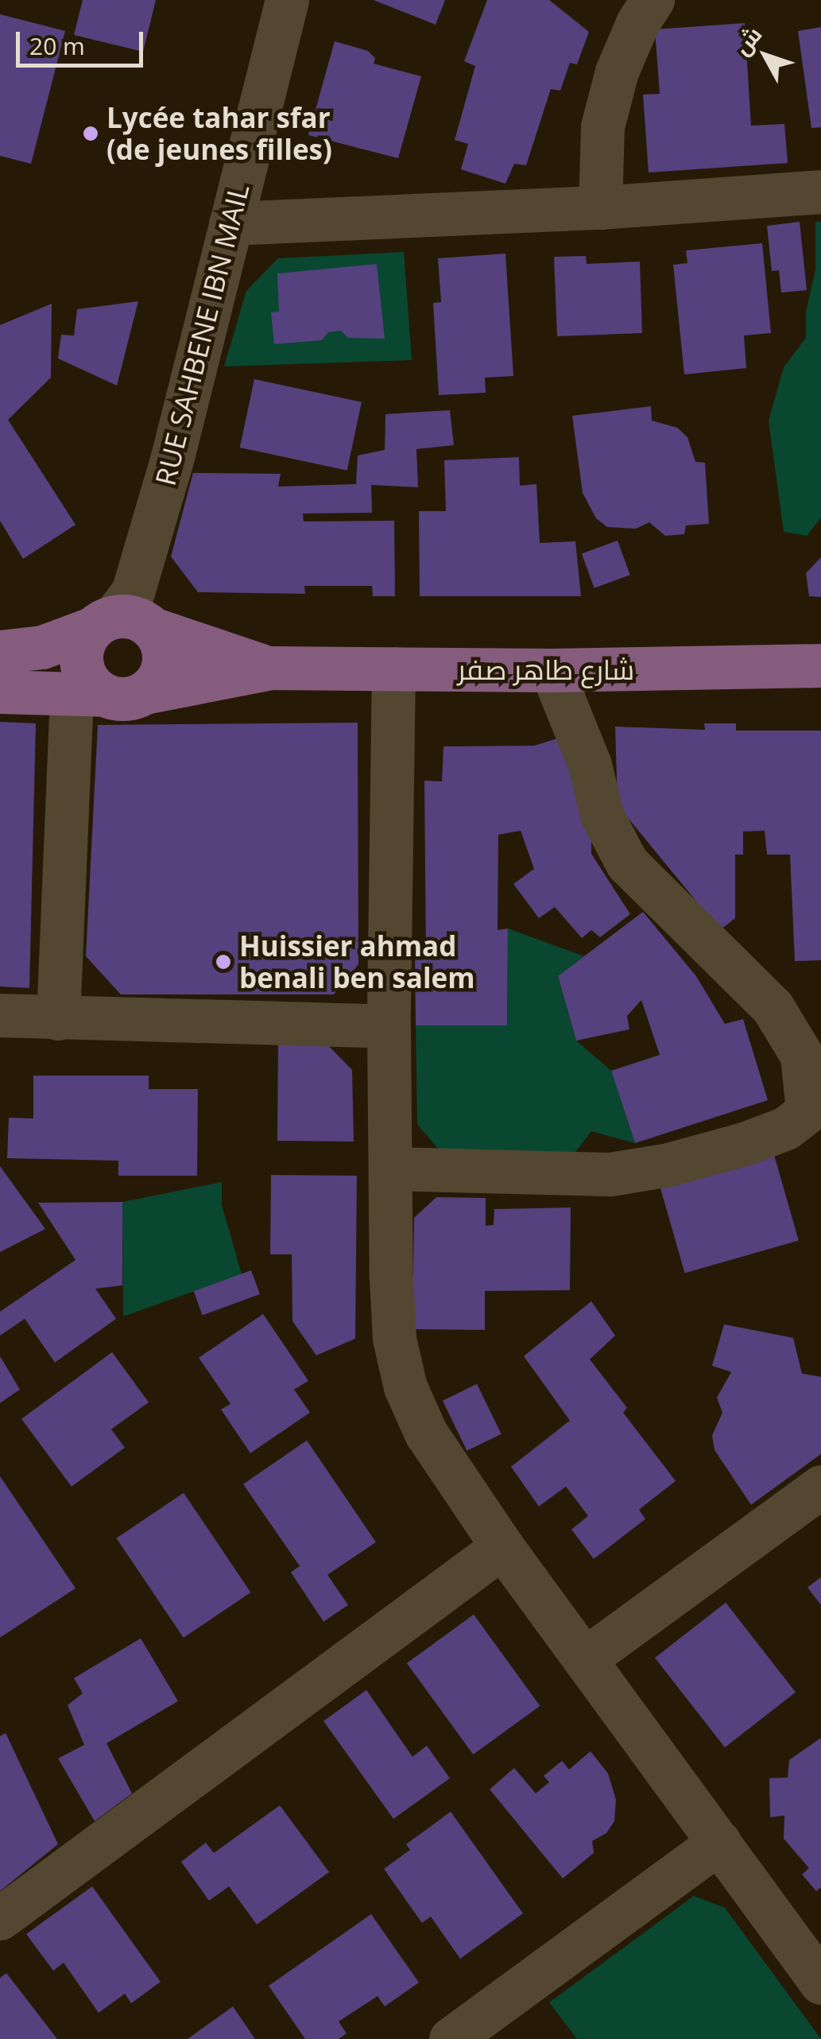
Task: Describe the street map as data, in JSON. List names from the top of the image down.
{
  "streets": {
    "main road": ["شارع طاهر صفر"],
    "street": ["RUE SAHBENE IBN MAIL"]
  },
  "crossings": [
    ["RUE SAHBENE IBN MAIL", "شارع طاهر صفر"]
  ],
  "places": ["Lycée tahar sfar (de jeunes filles)", "Huissier ahmad benali ben salem"],
  "scale_bar": "20 m",
  "north": "top left"
}
